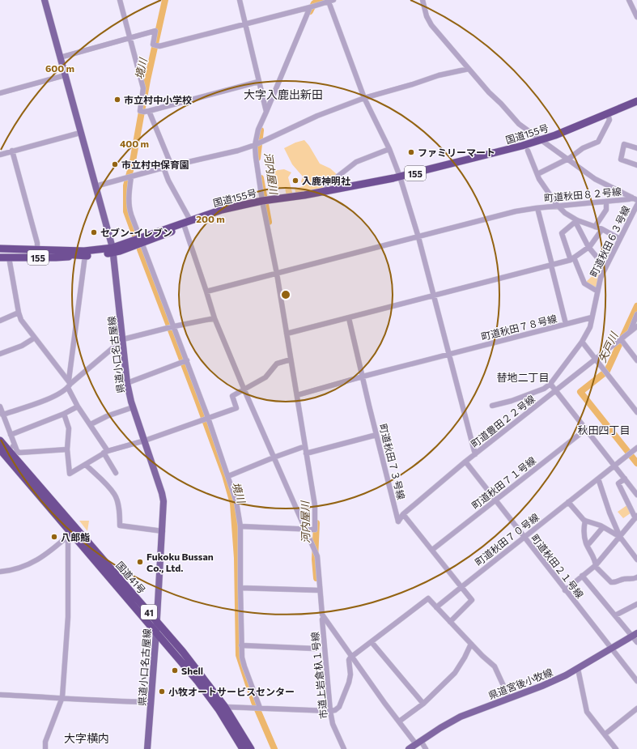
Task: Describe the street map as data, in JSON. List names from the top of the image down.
{
  "streets": {
    "highway": [
      "国道155号",
      "155",
      "国道41号",
      "41"
    ],
    "main road": ["県道小口名古屋線", "県道宮後小牧線"],
    "street": [
      "町道秋田８２号線",
      "町道秋田６３号線",
      "町道秋田７８号線",
      "町道豊田２２号線",
      "町道秋田７３号線",
      "町道秋田７１号線",
      "町道秋田７０号線",
      "町道秋田２１号線",
      "市道上岩倉杁１号線"
    ]
  },
  "crossings": [
    ["国道155号", "155"],
    ["国道155号", "県道小口名古屋線"],
    ["町道秋田６３号線", "町道秋田７８号線"],
    ["町道秋田７８号線", "町道秋田７３号線"],
    ["県道小口名古屋線", "国道41号"],
    ["町道豊田２２号線", "町道秋田７３号線"],
    ["町道豊田２２号線", "町道秋田２１号線"],
    ["町道秋田７１号線", "町道秋田２１号線"],
    ["町道秋田７０号線", "町道秋田２１号線"],
    ["町道秋田２１号線", "県道宮後小牧線"]
  ],
  "districts": [
    "大字入鹿出新田",
    "替地二丁目",
    "秋田四丁目",
    "大字横内"
  ],
  "water": ["境川", "河内屋川", "矢戸川"],
  "places": [
    "市立村中小学校",
    "ファミリーマート",
    "市立村中保育園",
    "入鹿神明社",
    "セブン-イレブン",
    "八郎鮨",
    "Fukoku Bussan Co., Ltd.",
    "Shell",
    "小牧オートサービスセンター"
  ],
  "rings": ["600 m", "400 m", "200 m"]
}
